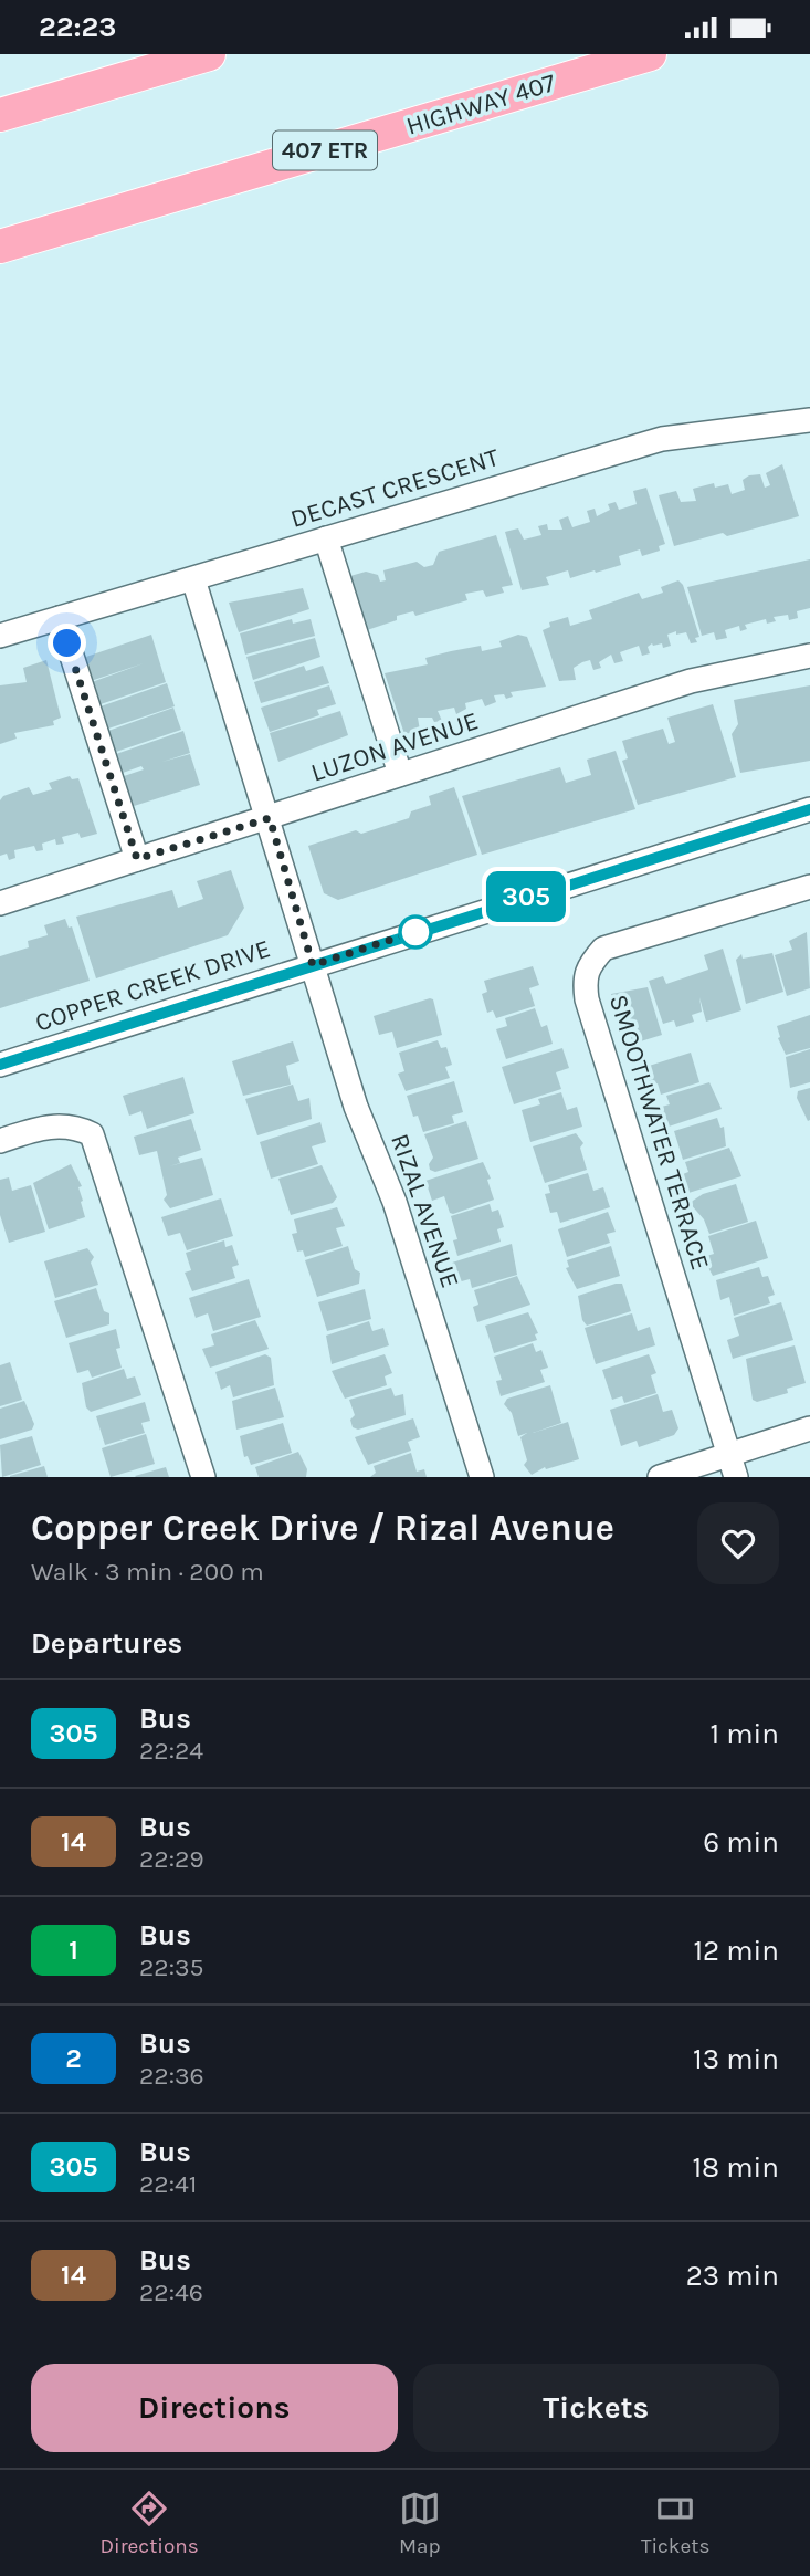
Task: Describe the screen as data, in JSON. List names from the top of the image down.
{
  "streets": {
    "highway": ["HIGHWAY 407", "407 ETR"],
    "street": [
      "DECAST CRESCENT",
      "LUZON AVENUE",
      "COPPER CREEK DRIVE",
      "SMOOTHWATER TERRACE",
      "RIZAL AVENUE"
    ]
  },
  "crossings": [
    ["DECAST CRESCENT", "RIZAL AVENUE"],
    ["LUZON AVENUE", "RIZAL AVENUE"],
    ["COPPER CREEK DRIVE", "RIZAL AVENUE"]
  ],
  "lines": ["bus line 305"],
  "page": {
    "status": "22:23",
    "on_map": "305",
    "heading": [
      ["Copper Creek Drive / Rizal Avenue", "Walk · 3 min · 200 m"],
      "Departures"
    ],
    "list": [
      {
        "mark": "305",
        "name": "Bus",
        "note": "22:24",
        "value": "1 min"
      },
      {
        "mark": "14",
        "name": "Bus",
        "note": "22:29",
        "value": "6 min"
      },
      {
        "mark": "1",
        "name": "Bus",
        "note": "22:35",
        "value": "12 min"
      },
      {
        "mark": "2",
        "name": "Bus",
        "note": "22:36",
        "value": "13 min"
      },
      {
        "mark": "305",
        "name": "Bus",
        "note": "22:41",
        "value": "18 min"
      },
      {
        "mark": "14",
        "name": "Bus",
        "note": "22:46",
        "value": "23 min"
      }
    ],
    "buttons": ["Directions", "Tickets"],
    "tabs": ["Directions", "Map", "Tickets"]
  }
}
